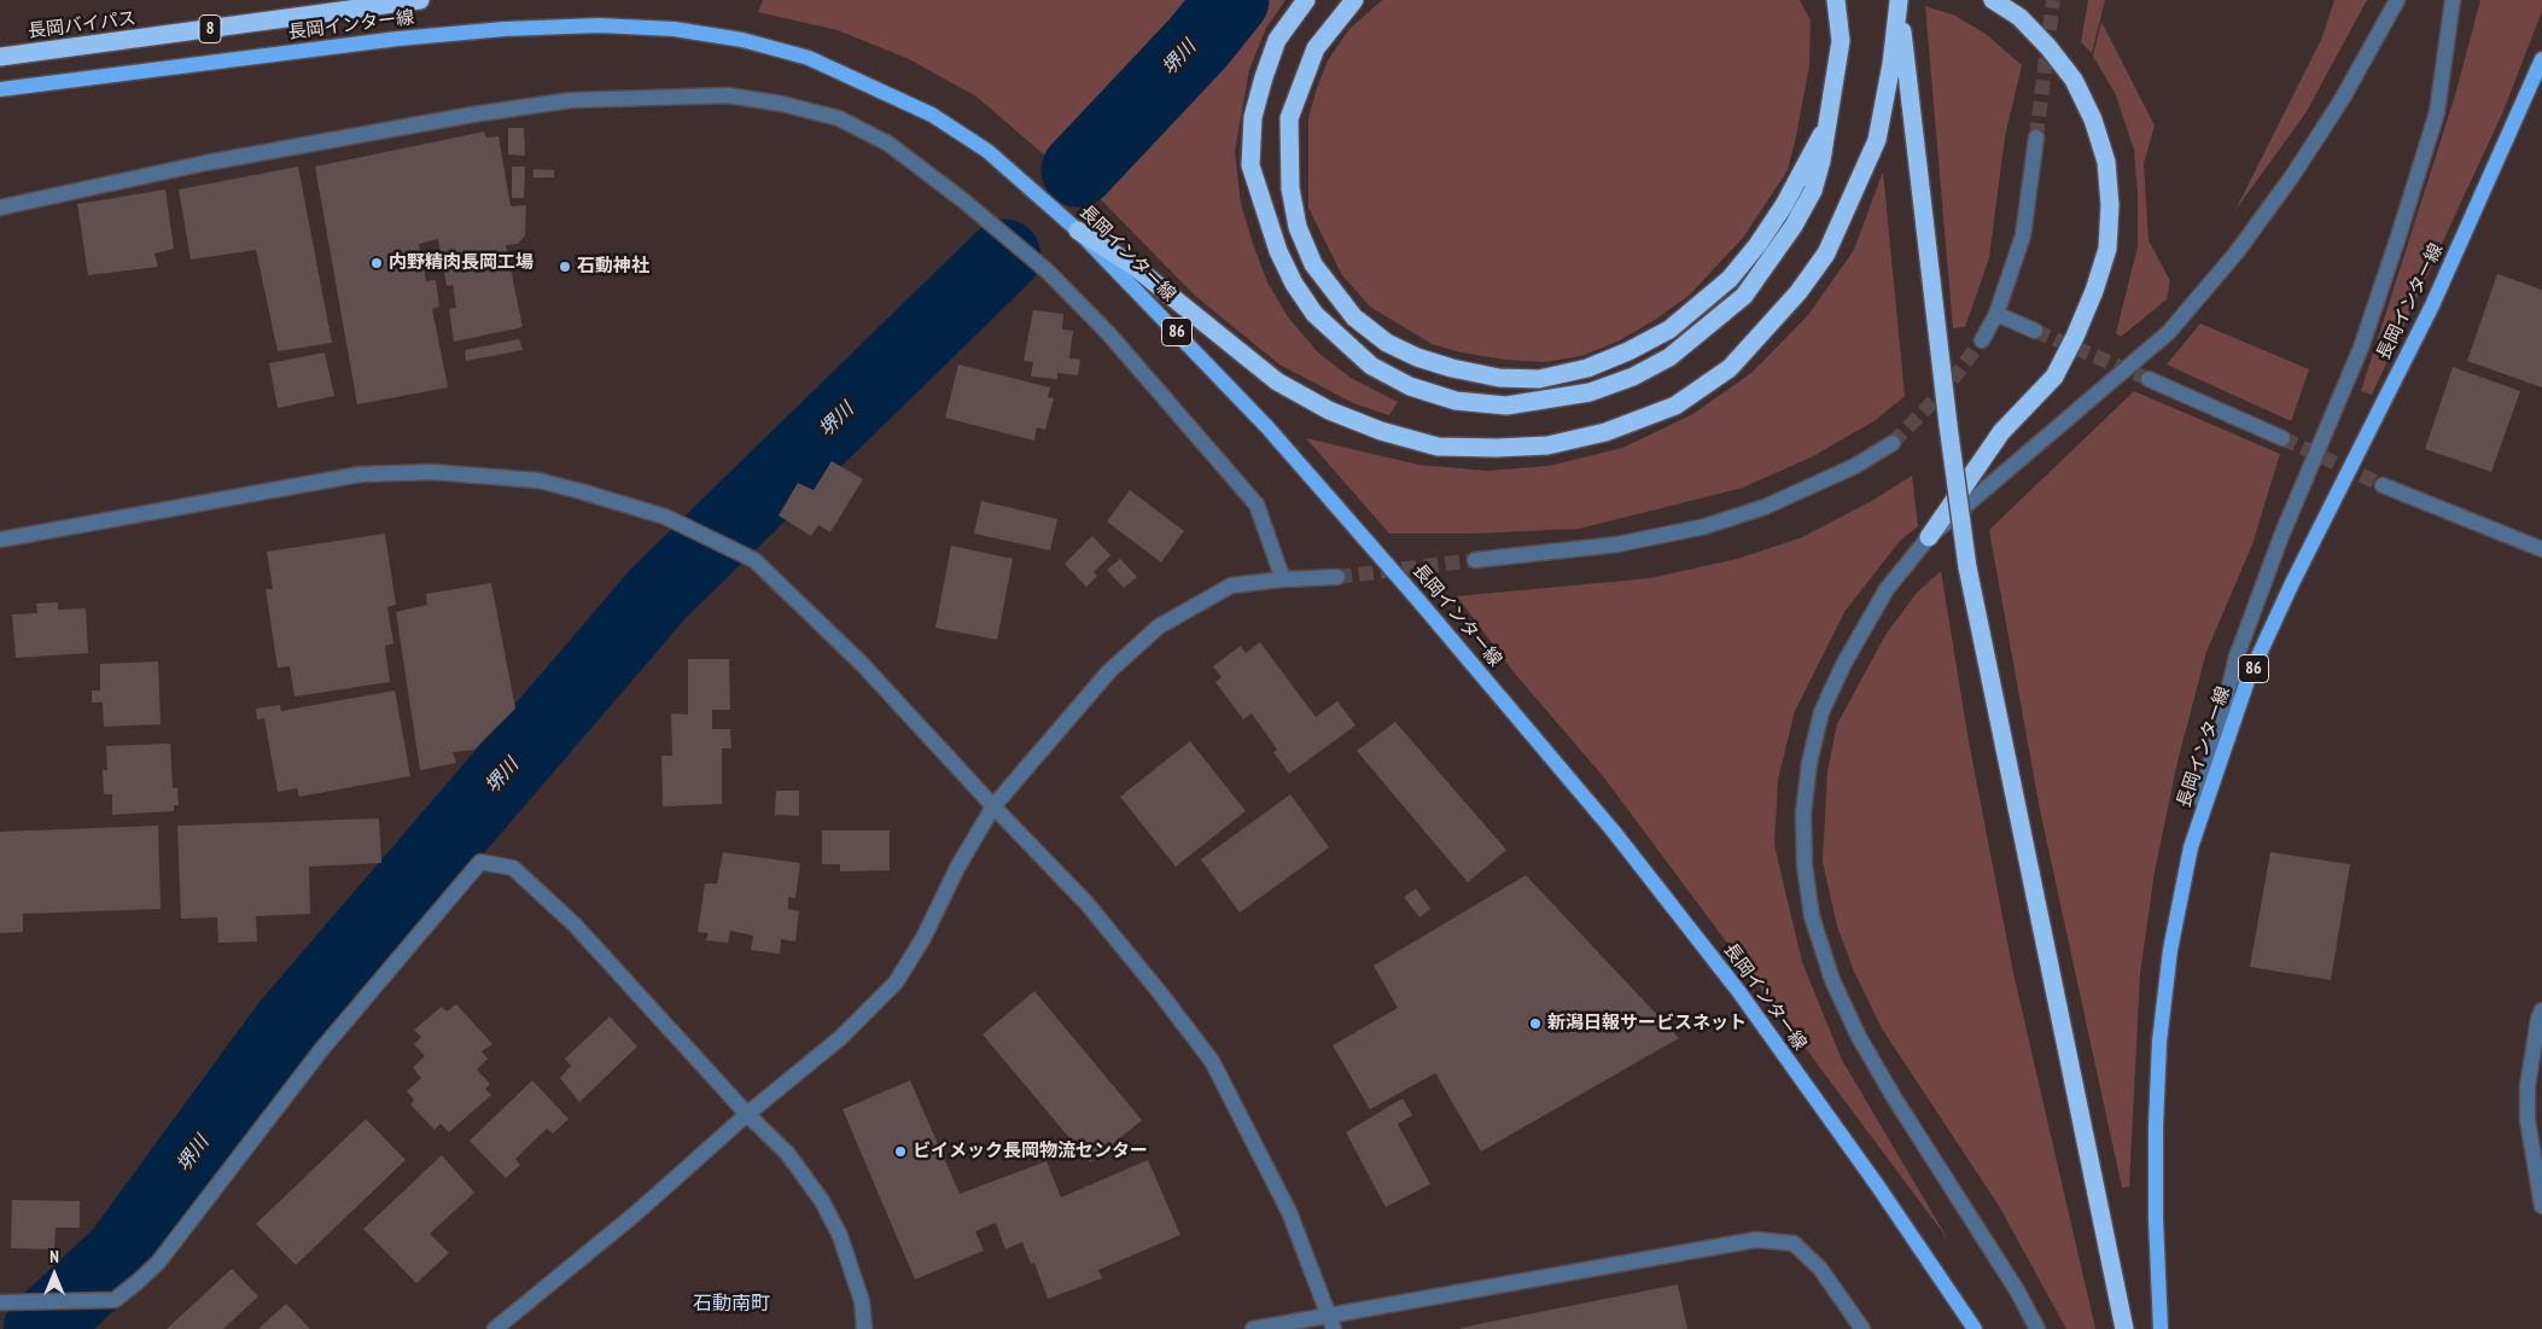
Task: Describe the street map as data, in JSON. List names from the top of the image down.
{
  "streets": {
    "highway": ["長岡バイパス", "8"],
    "main road": ["長岡インター線", "86"]
  },
  "districts": ["石動南町"],
  "water": ["堺川"],
  "places": [
    "内野精肉長岡工場",
    "石動神社",
    "新潟日報サービスネット",
    "ビイメック長岡物流センター"
  ],
  "north": "top"
}
